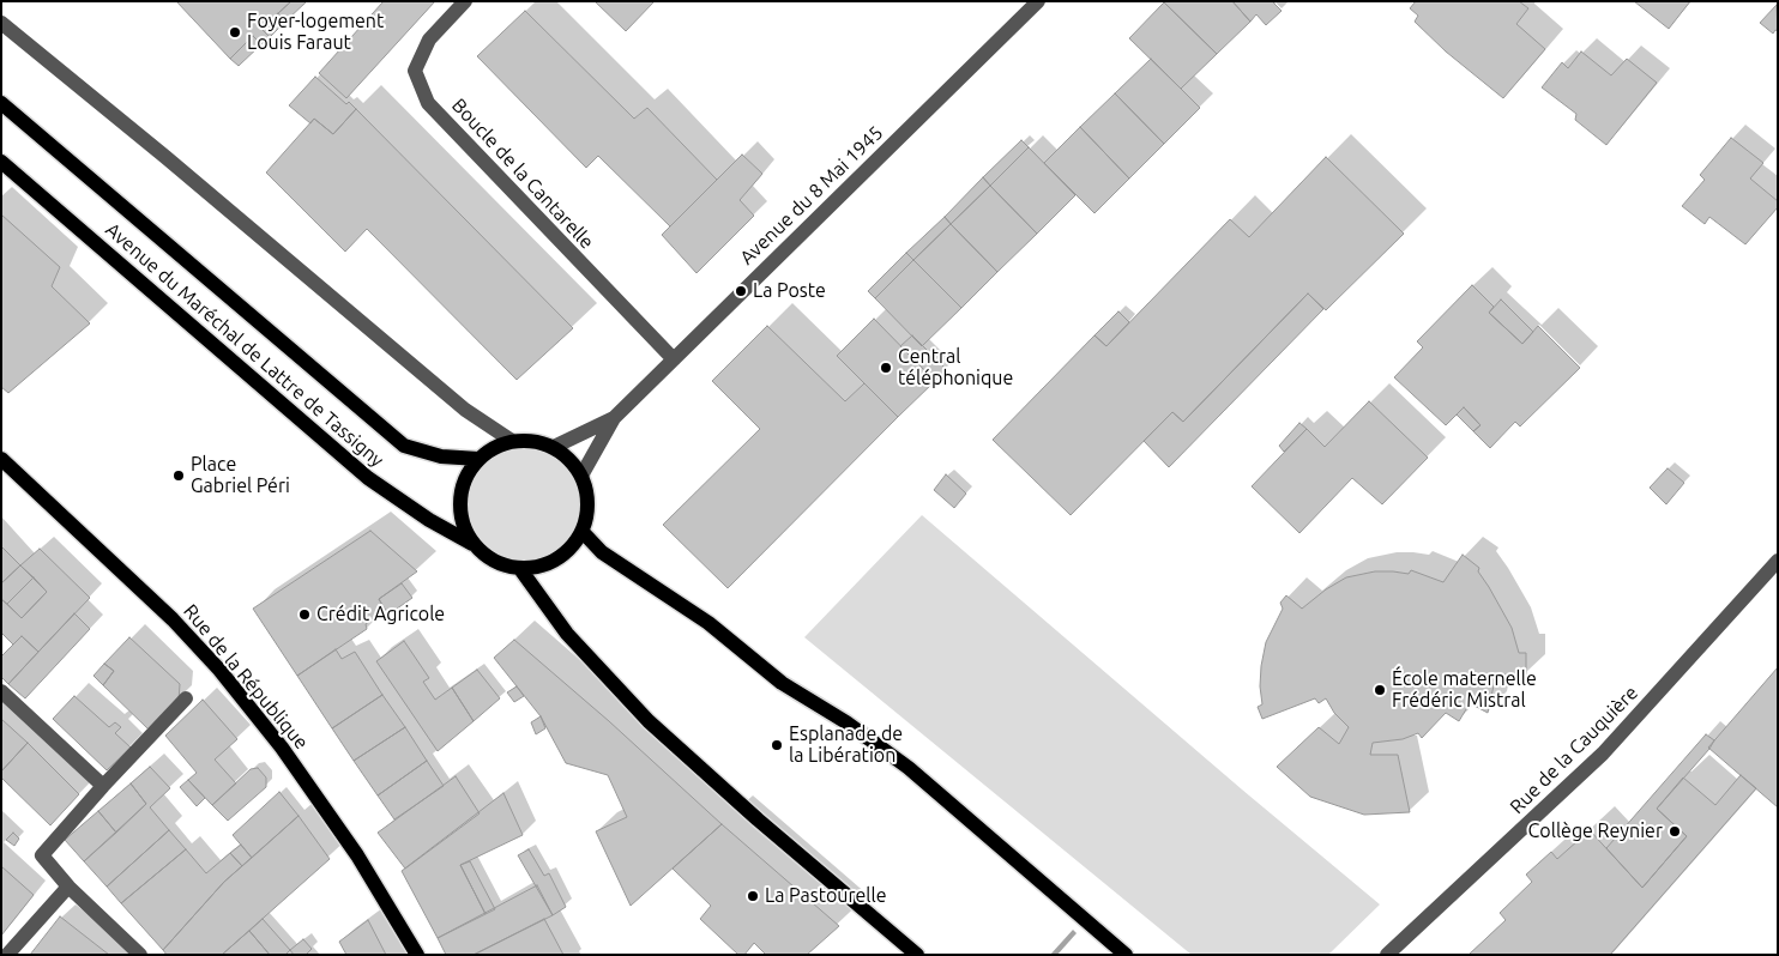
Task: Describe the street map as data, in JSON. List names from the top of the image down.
{
  "streets": {
    "main road": ["Avenue du Maréchal de Lattre de Tassigny", "Rue de la République"],
    "street": ["Boucle de la Cantarelle", "Avenue du 8 Mai 1945", "Rue de la Cauquière"]
  },
  "crossings": [
    ["Boucle de la Cantarelle", "Avenue du 8 Mai 1945"],
    ["Avenue du 8 Mai 1945", "Avenue du Maréchal de Lattre de Tassigny"]
  ],
  "places": [
    "Foyer-logement Louis Faraut",
    "La Poste",
    "Central téléphonique",
    "Place Gabriel Péri",
    "Crédit Agricole",
    "École maternelle Frédéric Mistral",
    "Esplanade de la Libération",
    "Collège Reynier",
    "La Pastourelle"
  ]
}
